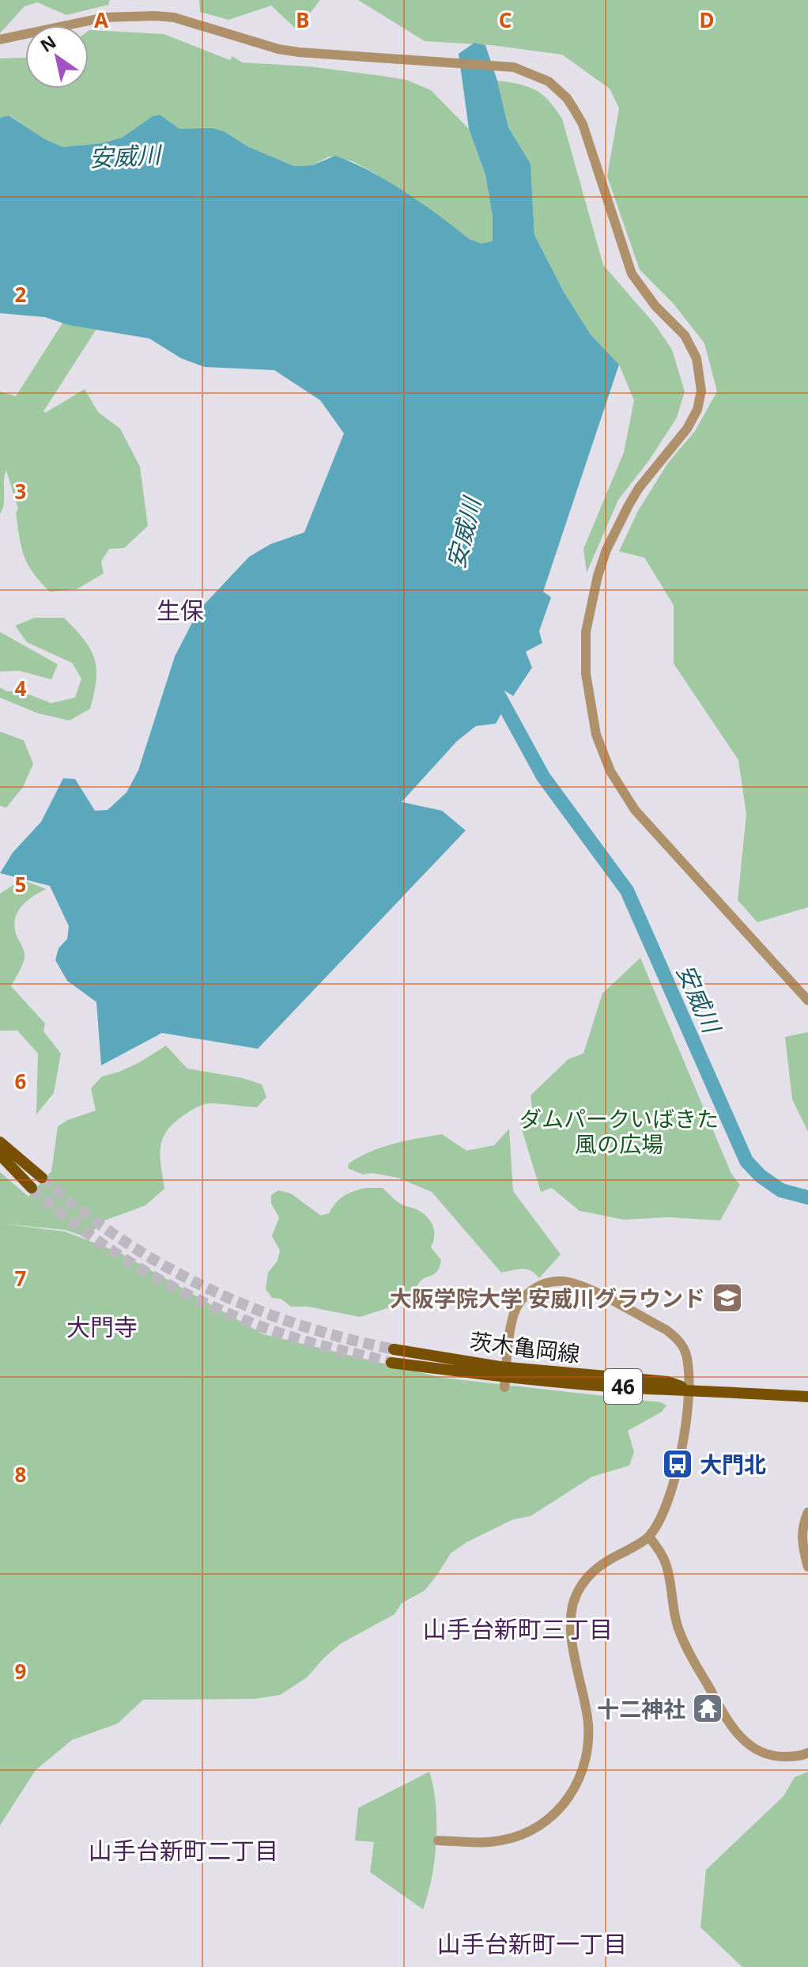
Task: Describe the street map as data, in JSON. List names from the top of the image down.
{
  "streets": {
    "main road": ["茨木亀岡線", "46"]
  },
  "districts": [
    "生保",
    "大門寺",
    "山手台新町三丁目",
    "山手台新町二丁目",
    "山手台新町一丁目"
  ],
  "water": ["安威川"],
  "parks": ["ダムパークいばきた 風の広場"],
  "places": {
    "school or university": ["大阪学院大学 安威川グラウンド"],
    "bus stop": ["大門北"],
    "temple": ["十二神社"]
  },
  "north": "top left",
  "grid": {
    "columns": [
      "A",
      "B",
      "C",
      "D"
    ],
    "rows": [
      "2",
      "3",
      "4",
      "5",
      "6",
      "7",
      "8",
      "9"
    ]
  }
}
